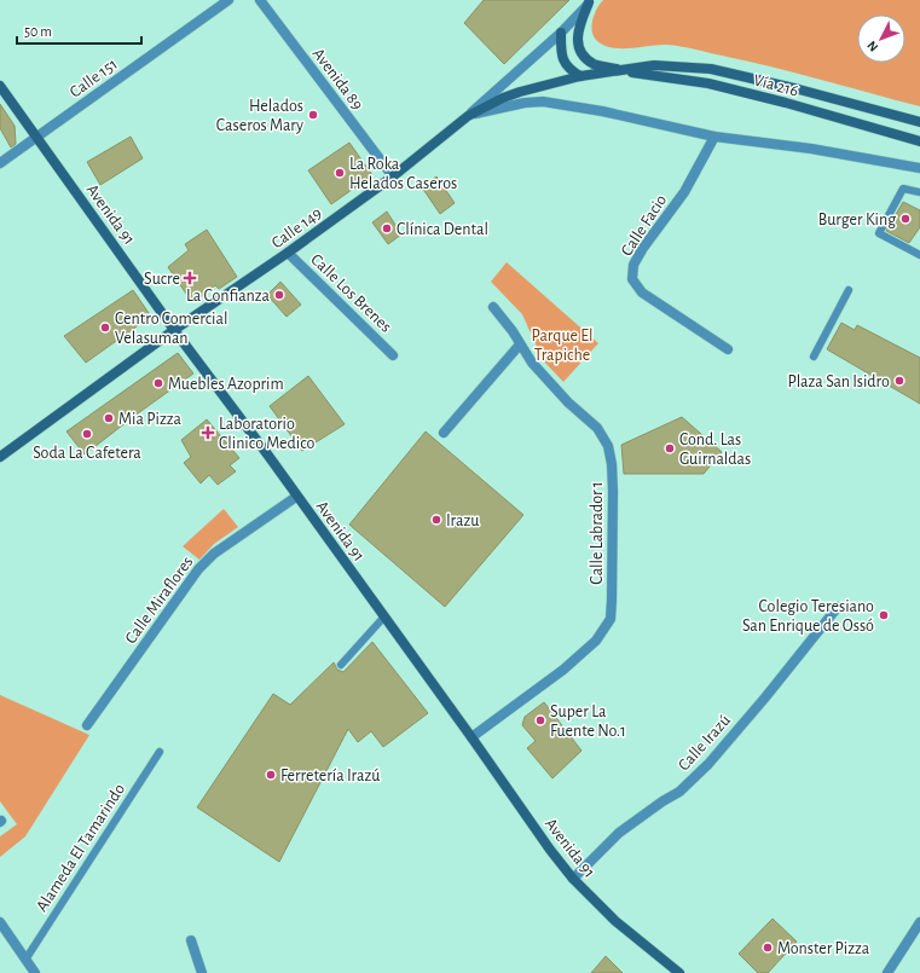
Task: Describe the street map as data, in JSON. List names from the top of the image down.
{
  "streets": {
    "main road": ["Vía 216", "Avenida 91", "Calle 149"],
    "street": [
      "Calle 151",
      "Avenida 89",
      "Calle Facio",
      "Calle Los Brenes",
      "Calle Labrador 1",
      "Calle Miraflores",
      "Calle Irazú"
    ],
    "lane": ["Alameda El Tamarindo"]
  },
  "crossings": [
    ["Calle 151", "Avenida 91"],
    ["Avenida 89", "Calle 149"],
    ["Vía 216", "Calle 149"],
    ["Avenida 91", "Calle 149"],
    ["Avenida 91", "Calle Labrador 1"],
    ["Avenida 91", "Calle Miraflores"],
    ["Avenida 91", "Calle Irazú"],
    ["Calle 149", "Calle Los Brenes"]
  ],
  "parks": ["Parque El Trapiche"],
  "places": {
    "other": [
      "Helados Caseros Mary",
      "La Roka Helados Caseros",
      "Burger King",
      "Clínica Dental",
      "La Confianza",
      "Centro Comercial Velasuman",
      "Plaza San Isidro",
      "Muebles Azoprim",
      "Mia Pizza",
      "Soda La Cafetera",
      "Cond. Las Guirnaldas",
      "Irazu",
      "Colegio Teresiano San Enrique de Ossó",
      "Super La Fuente No.1",
      "Ferretería Irazú",
      "Monster Pizza"
    ],
    "health": ["Sucre", "Laboratorio Clinico Medico"]
  },
  "scale_bar": "50 m",
  "north": "bottom left"
}
